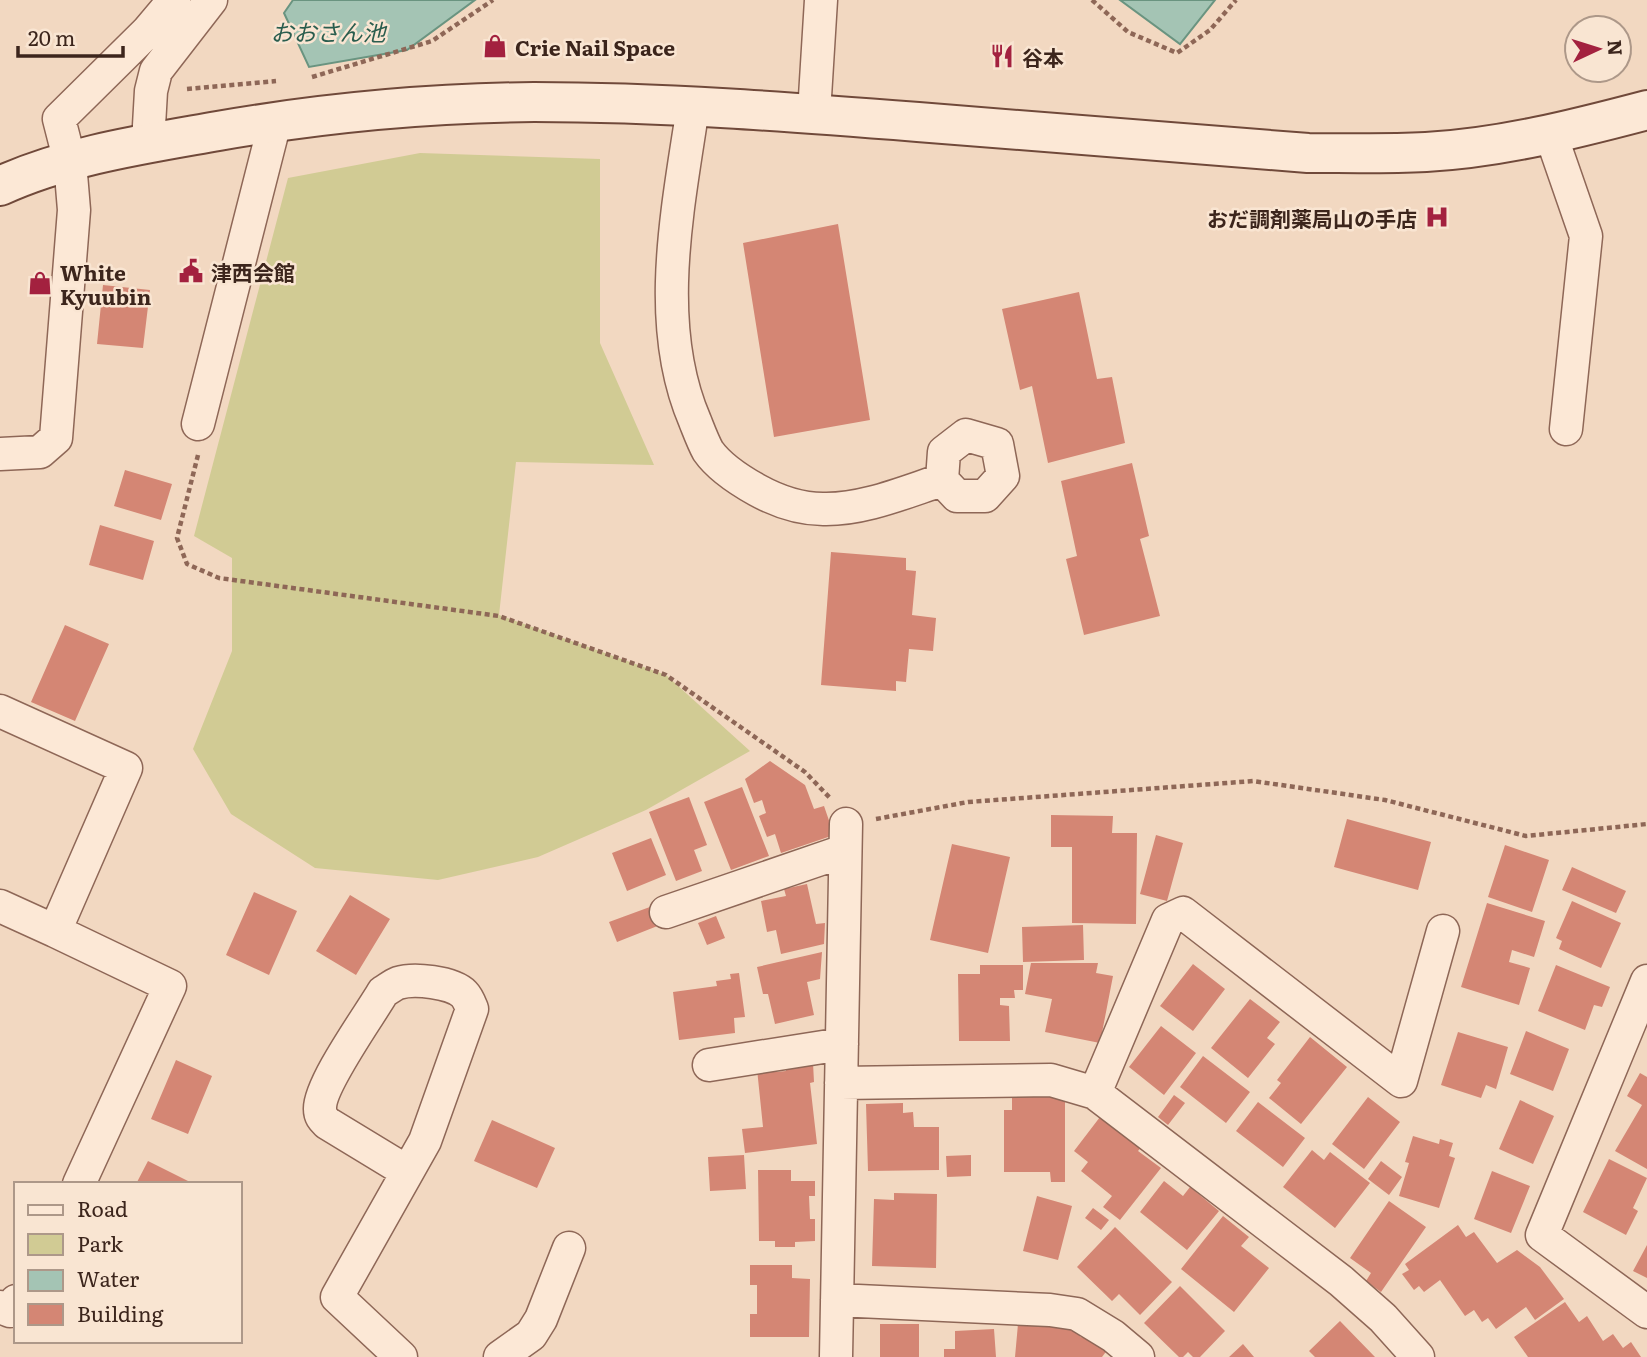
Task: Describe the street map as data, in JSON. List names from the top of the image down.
{
  "water": ["おおさん池"],
  "places": {
    "shop": ["Crie Nail Space", "White Kyuubin"],
    "restaurant": ["谷本"],
    "hospital": ["おだ調剤薬局山の手店"],
    "public building": ["津西会館"]
  },
  "legend": [
    "Road",
    "Park",
    "Water",
    "Building"
  ],
  "scale_bar": "20 m",
  "north": "right"
}
